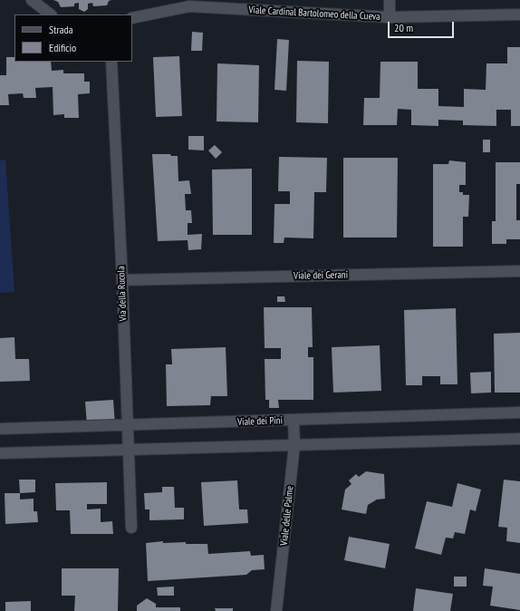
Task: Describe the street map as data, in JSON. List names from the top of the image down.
{
  "streets": {
    "street": [
      "Viale Cardinal Bartolomeo della Cueva",
      "Viale dei Gerani",
      "Via della Rucola",
      "Viale dei Pini",
      "Viale delle Palme"
    ]
  },
  "crossings": [
    ["Viale dei Gerani", "Via della Rucola"],
    ["Via della Rucola", "Viale dei Pini"],
    ["Viale dei Pini", "Viale delle Palme"]
  ],
  "legend": ["Strada", "Edificio"],
  "scale_bar": "20 m"
}
